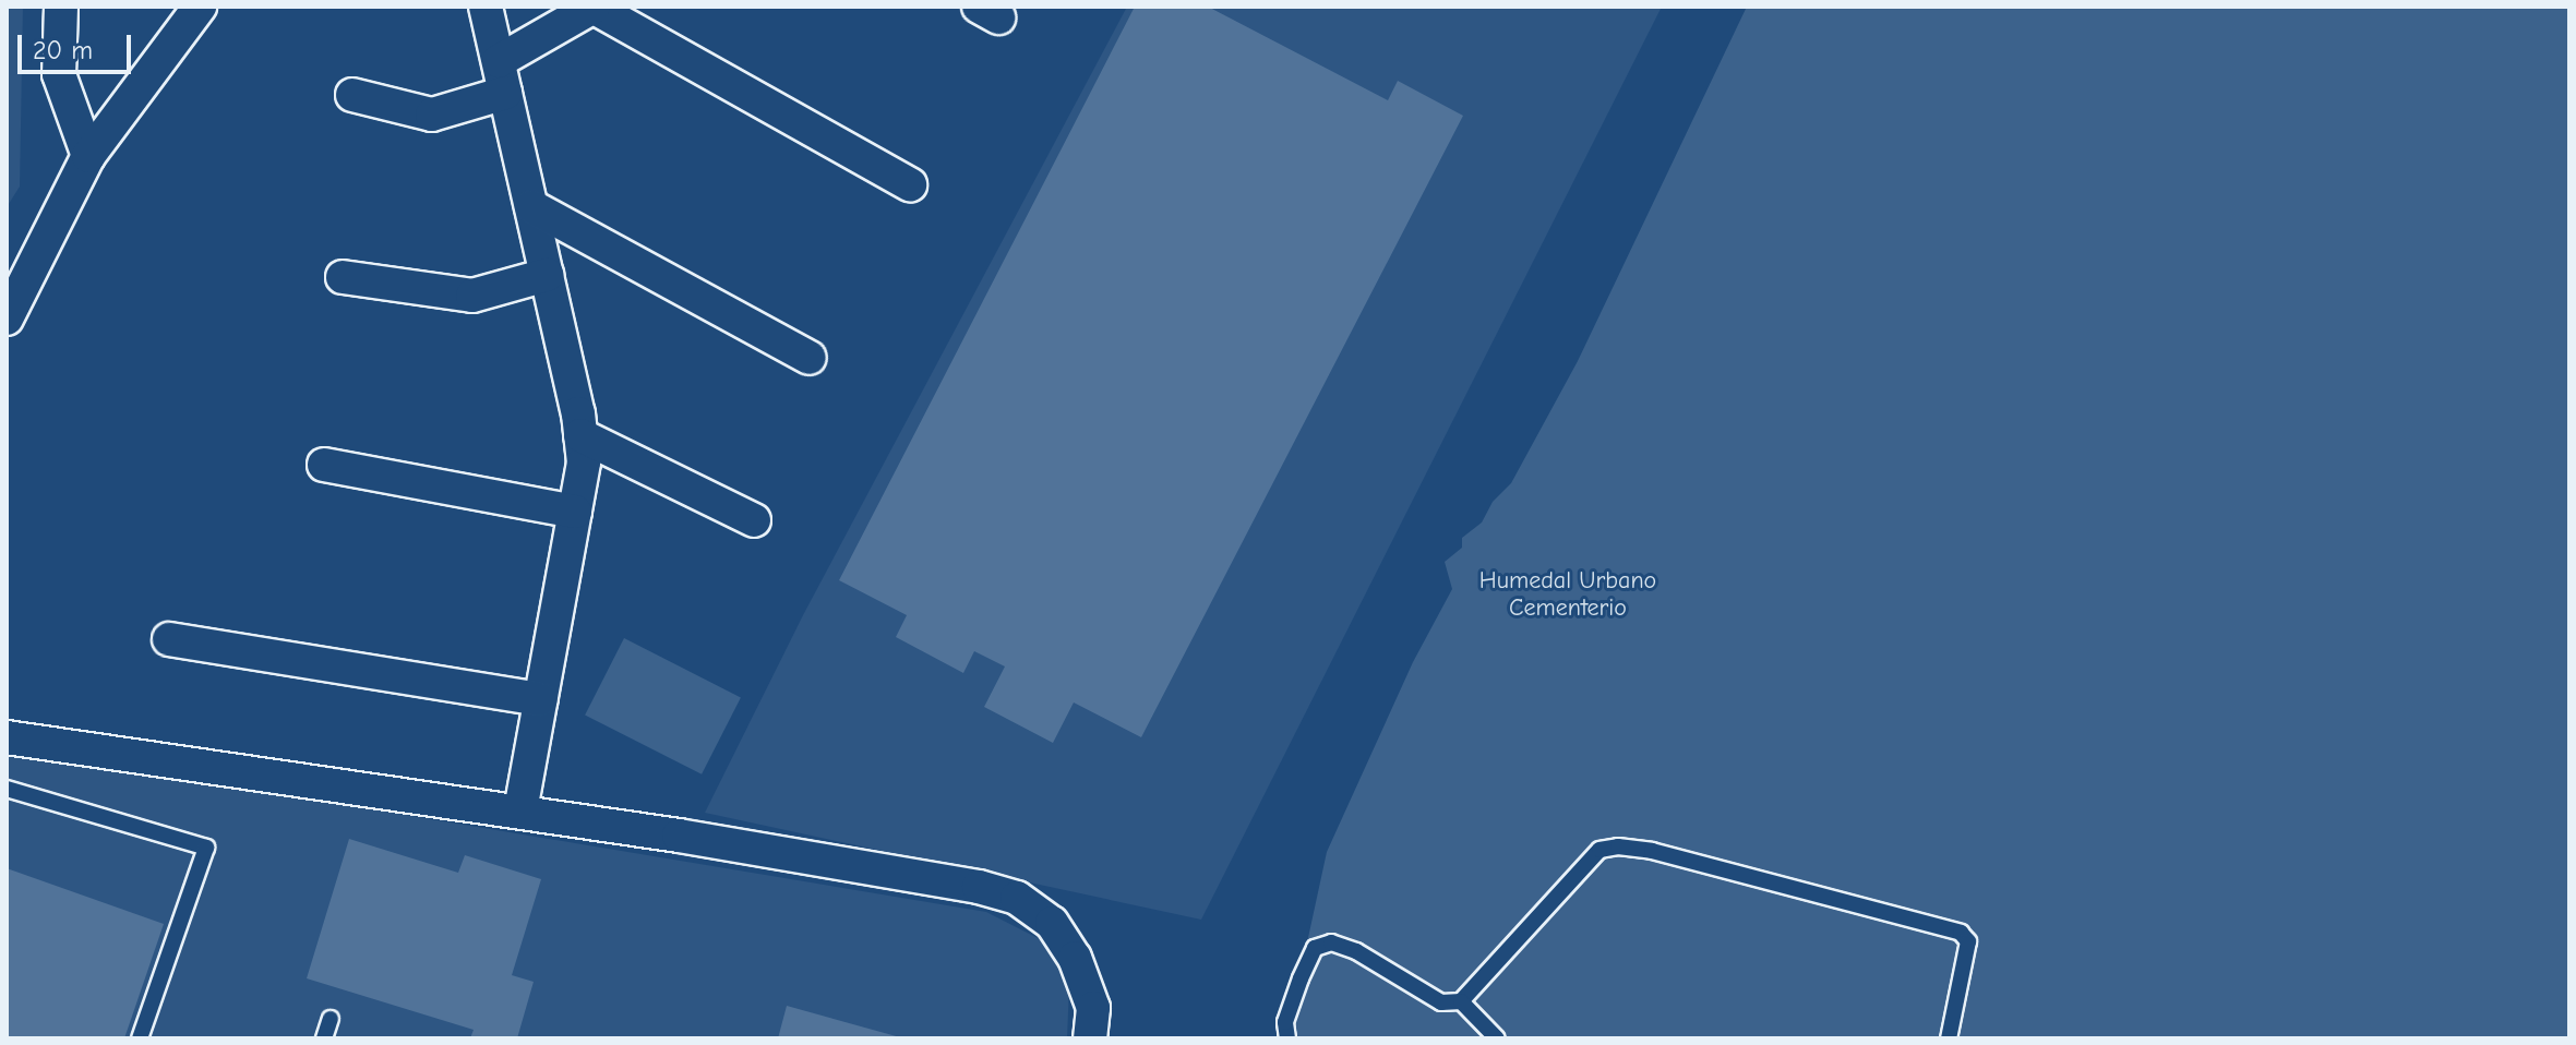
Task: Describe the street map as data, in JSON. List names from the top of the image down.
{
  "parks": ["Humedal Urbano Cementerio"],
  "scale_bar": "20 m"
}
